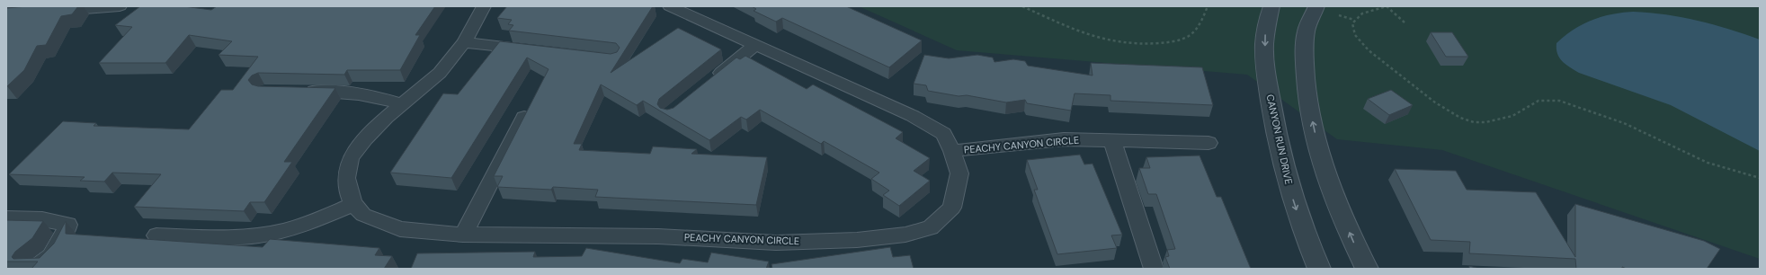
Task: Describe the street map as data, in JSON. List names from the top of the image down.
{
  "streets": {
    "street": ["CANYON RUN DRIVE", "PEACHY CANYON CIRCLE"]
  }
}
